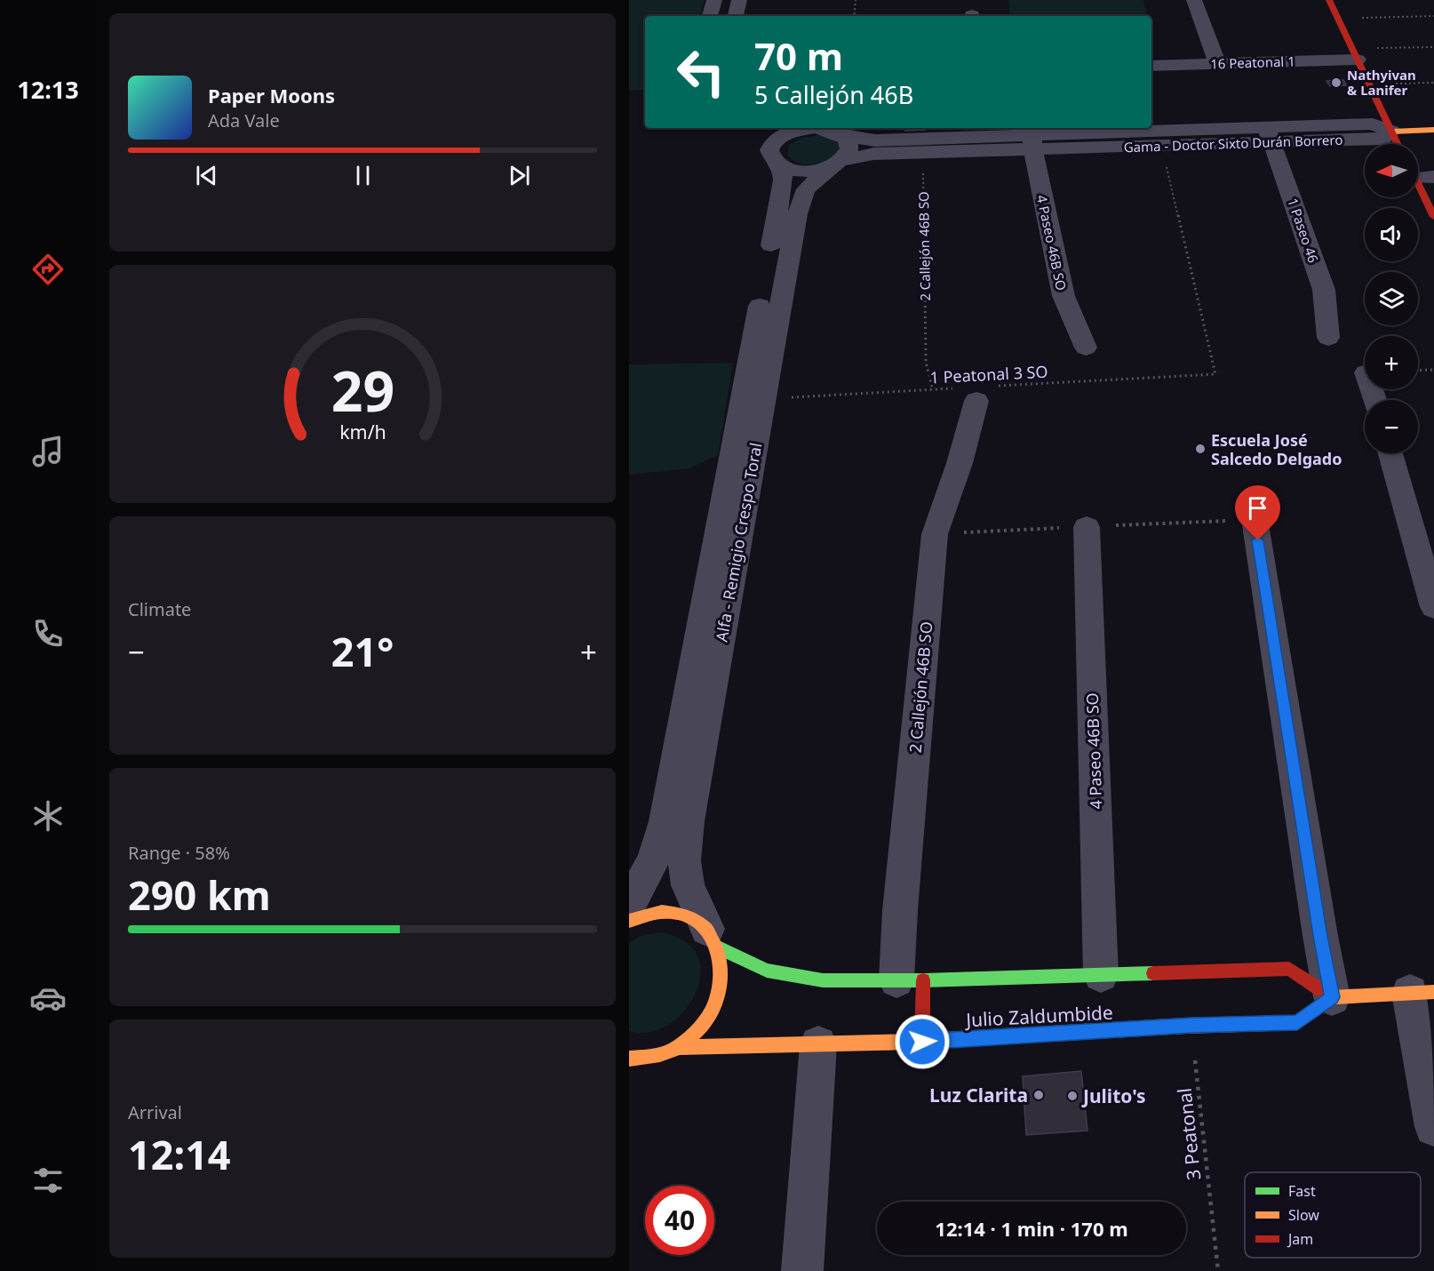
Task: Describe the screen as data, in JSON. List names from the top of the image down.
{
  "streets": {
    "street": [
      "16 Peatonal 1",
      "Gama - Doctor Sixto Durán Borrero",
      "1 Paseo 46",
      "4 Paseo 46B SO",
      "2 Callejón 46B SO",
      "Alfa - Remigio Crespo Toral",
      "Julio Zaldumbide"
    ],
    "path": ["1 Peatonal 3 SO", "3 Peatonal"]
  },
  "crossings": [
    ["Gama - Doctor Sixto Durán Borrero", "1 Paseo 46"],
    ["Gama - Doctor Sixto Durán Borrero", "4 Paseo 46B SO"],
    ["Gama - Doctor Sixto Durán Borrero", "1 Peatonal 3 SO"],
    ["Gama - Doctor Sixto Durán Borrero", "Alfa - Remigio Crespo Toral"],
    ["2 Callejón 46B SO", "1 Peatonal 3 SO"],
    ["1 Peatonal 3 SO", "Alfa - Remigio Crespo Toral"],
    ["Julio Zaldumbide", "3 Peatonal"]
  ],
  "places": [
    "Nathyivan & Lanifer",
    "Escuela José Salcedo Delgado",
    "Luz Clarita",
    "Julito's"
  ],
  "legend": ["Fast", "Slow", "Jam"],
  "north": "left",
  "page": {
    "tabs": "12:13",
    "turn": ["70 m", "5 Callejón 46B"],
    "song": ["Paper Moons", "Ada Vale"],
    "map_buttons": ["+", "−"],
    "tile": [
      "Climate",
      ["Range · 58%", "290 km"],
      ["Arrival", "12:14"]
    ],
    "heat": ["−", "21°", "+"],
    "limit": "40",
    "trip": "12:14 · 1 min · 170 m",
    "gauge": ["29", "km/h"]
  }
}
